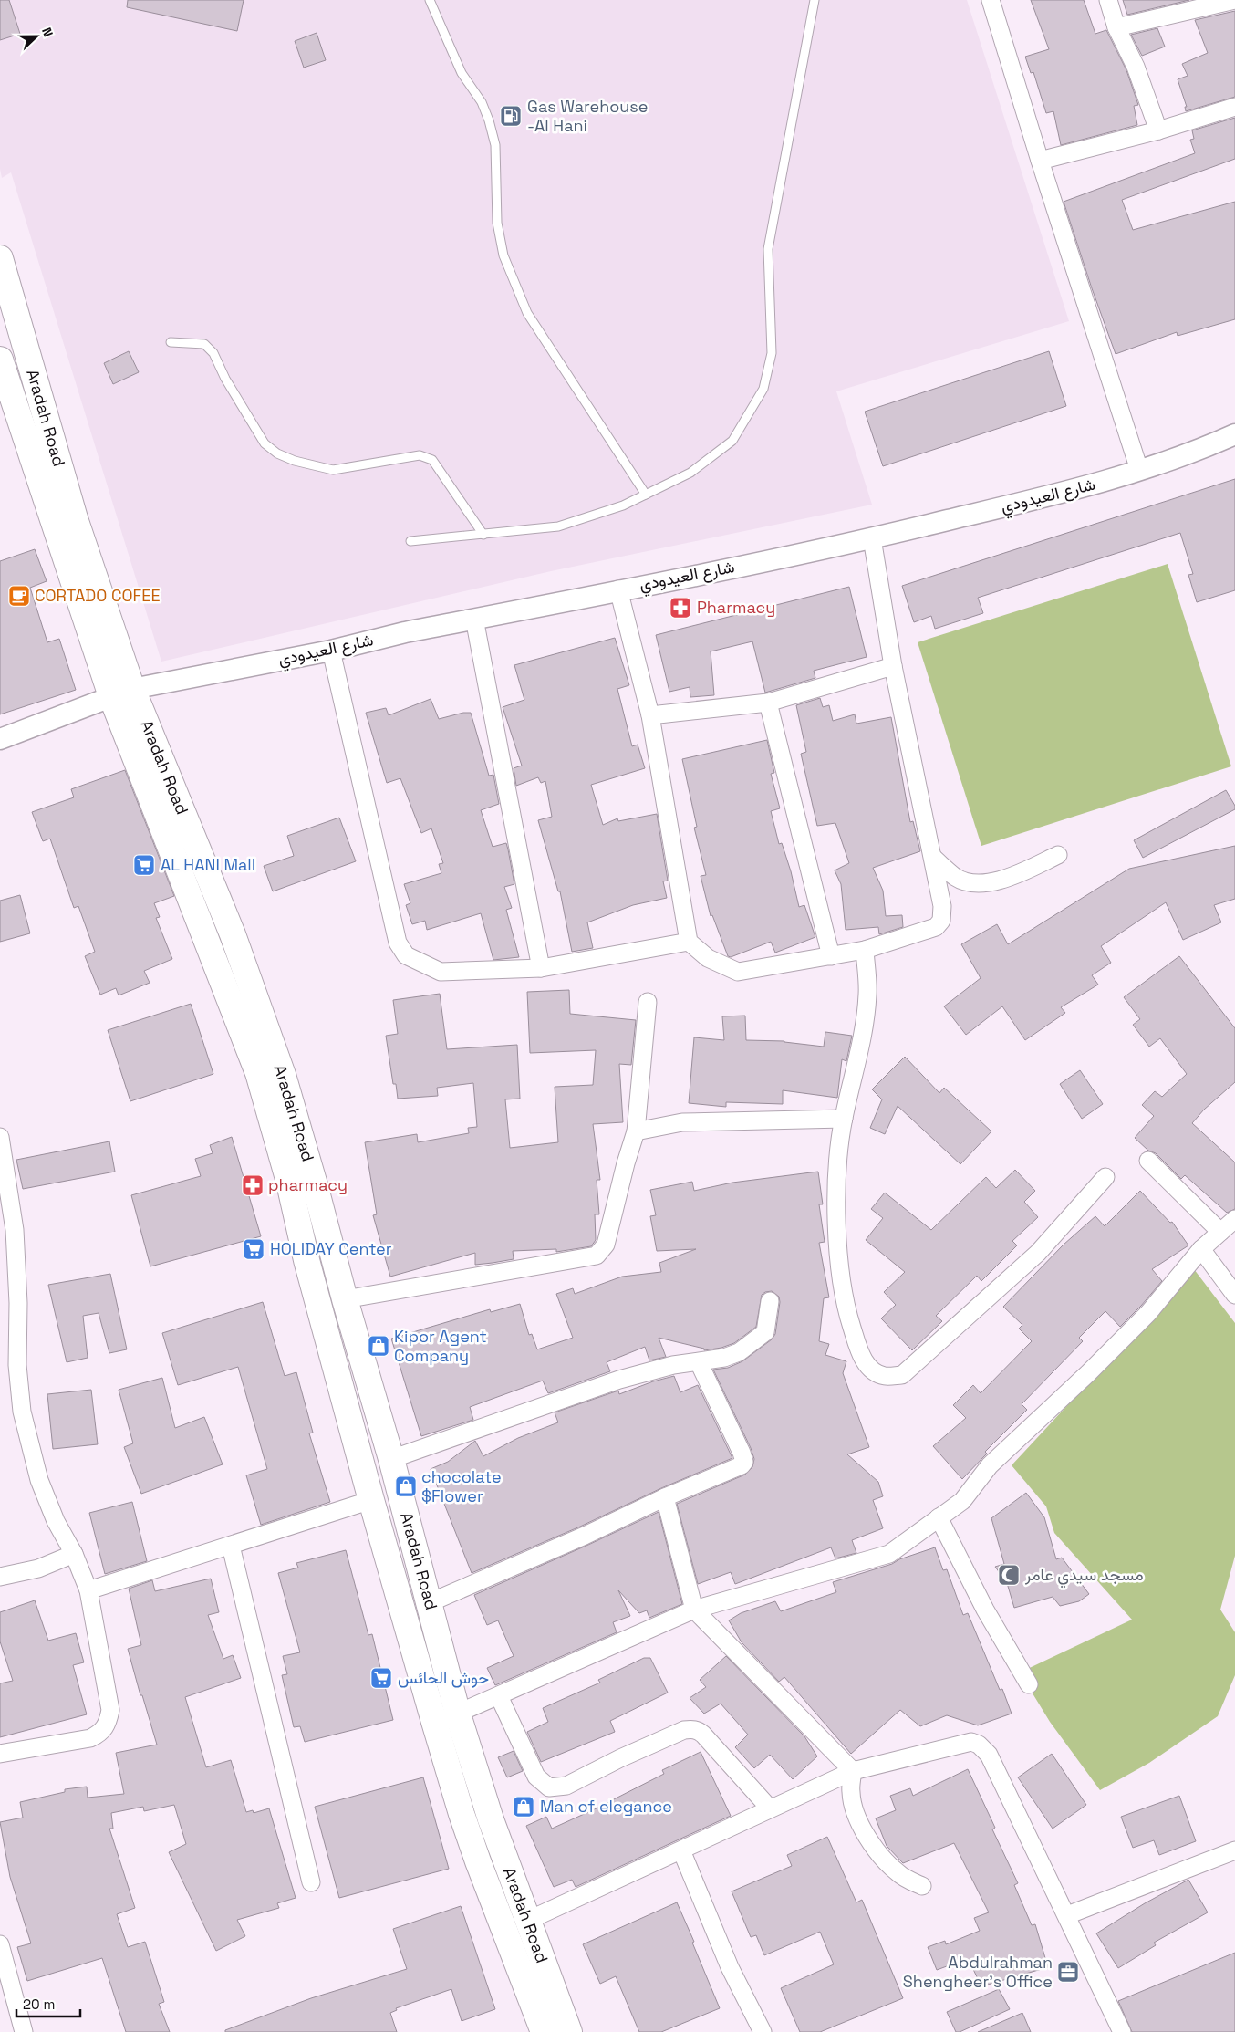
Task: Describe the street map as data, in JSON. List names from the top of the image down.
{
  "streets": {
    "main road": ["Aradah Road"],
    "street": ["شارع العيدودي"]
  },
  "crossings": [
    ["Aradah Road", "شارع العيدودي"]
  ],
  "places": {
    "fuel station": ["Gas Warehouse -Al Hani"],
    "cafe": ["CORTADO COFEE"],
    "pharmacy": ["Pharmacy", "pharmacy"],
    "supermarket": ["AL HANI Mall", "HOLIDAY Center", "حوش الحائس"],
    "shop": ["Kipor Agent Company", "chocolate $Flower", "Man of elegance"],
    "mosque": ["مسجد سيدي عامر"],
    "office": ["Abdulrahman Shengheer's Office"]
  },
  "scale_bar": "20 m",
  "north": "right"
}
